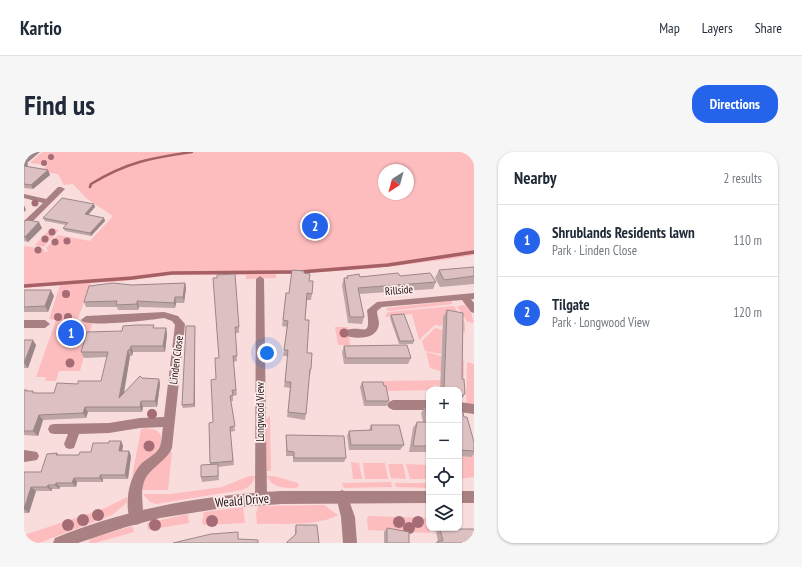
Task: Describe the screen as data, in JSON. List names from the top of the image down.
{
  "streets": {
    "street": [
      "Rillside",
      "Linden Close",
      "Longwood View",
      "Weald Drive"
    ]
  },
  "crossings": [
    ["Linden Close", "Weald Drive"],
    ["Longwood View", "Weald Drive"]
  ],
  "north": "bottom left",
  "page": {
    "header": "Kartio",
    "nav": ["Map", "Layers", "Share"],
    "buttons": "Directions",
    "title": "Find us",
    "heading": ["Nearby", "2 results"],
    "list": [
      {
        "mark": "1",
        "name": "Shrublands Residents lawn",
        "note": "Park · Linden Close",
        "value": "110 m"
      },
      {
        "mark": "2",
        "name": "Tilgate",
        "note": "Park · Longwood View",
        "value": "120 m"
      }
    ],
    "pins": ["2", "1"],
    "map_buttons": ["+", "−"]
  }
}
